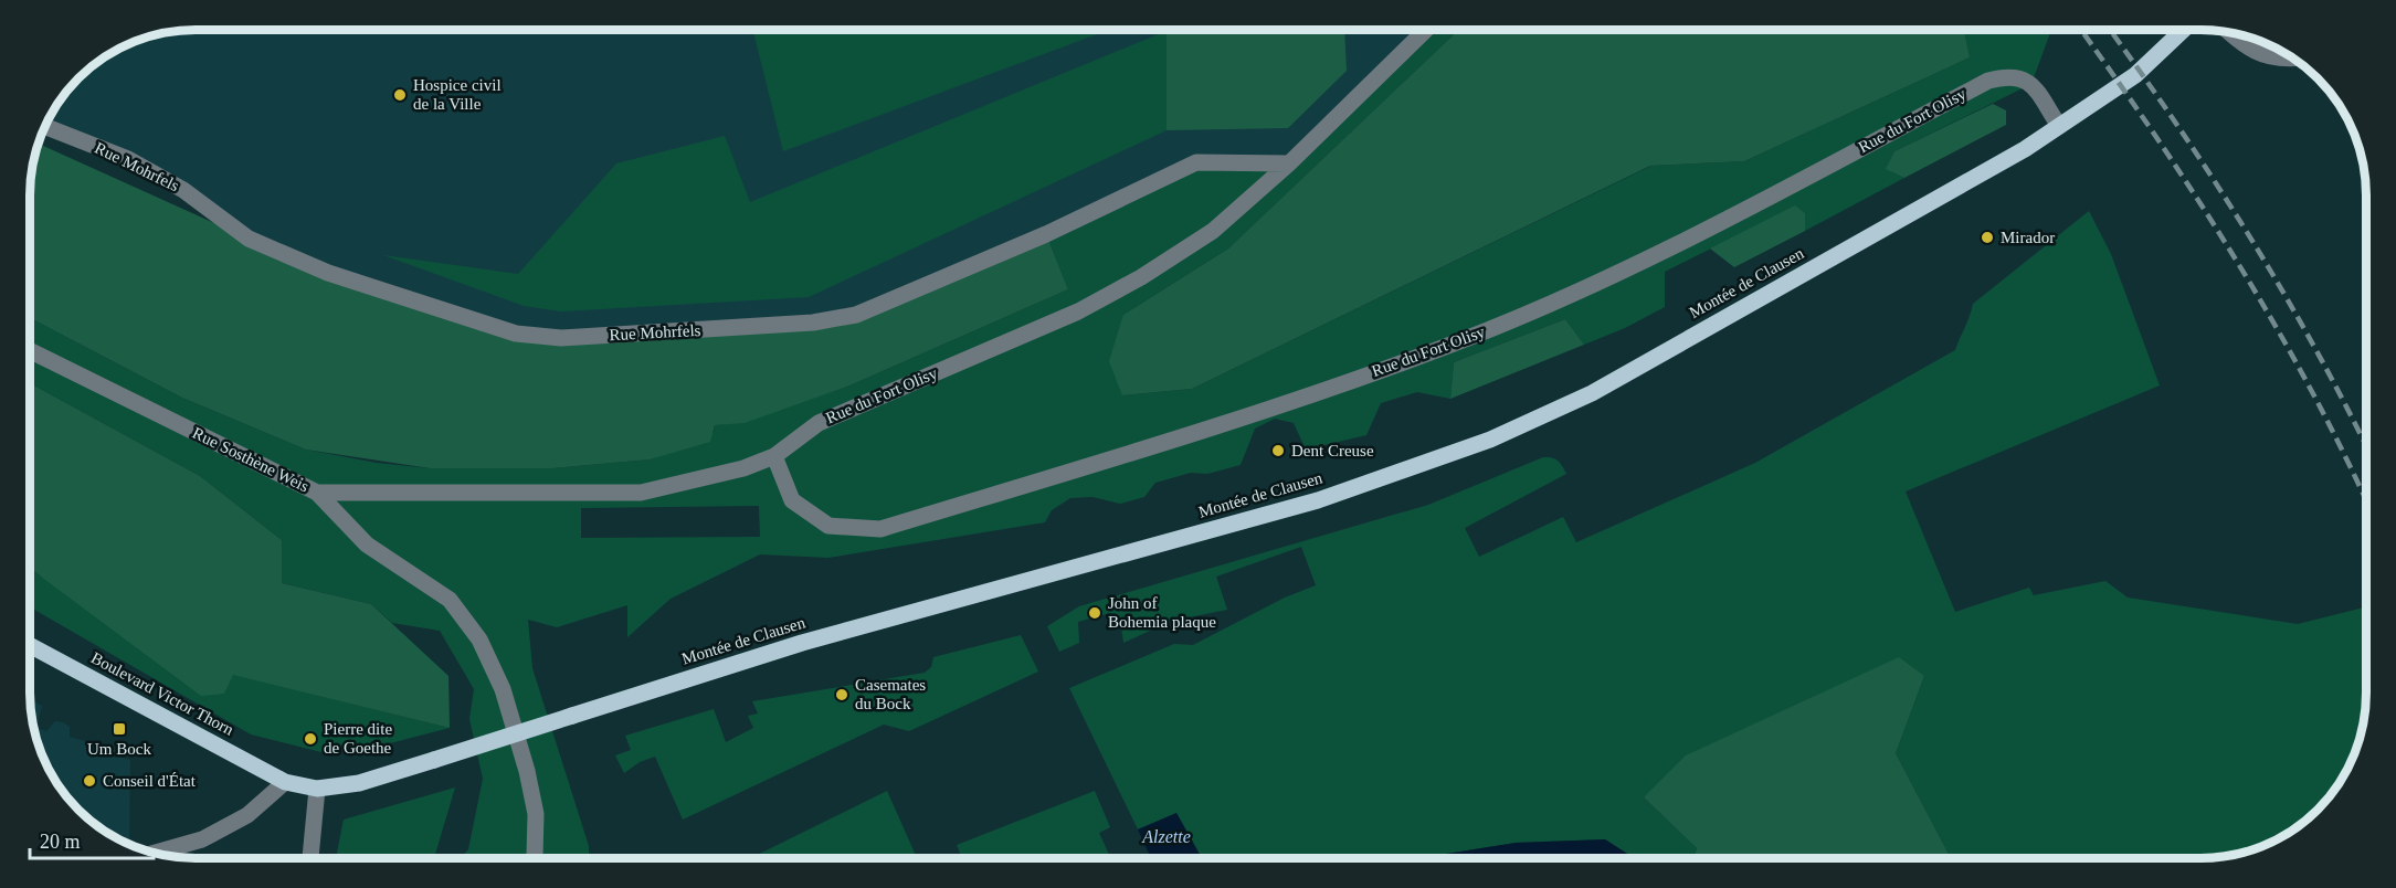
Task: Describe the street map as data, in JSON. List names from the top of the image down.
{
  "streets": {
    "main road": ["Montée de Clausen", "Boulevard Victor Thorn"],
    "street": ["Rue du Fort Olisy", "Rue Mohrfels", "Rue Sosthène Weis"]
  },
  "crossings": [
    ["Rue du Fort Olisy", "Rue Mohrfels"],
    ["Rue du Fort Olisy", "Montée de Clausen"],
    ["Rue du Fort Olisy", "Rue Sosthène Weis"],
    ["Montée de Clausen", "Boulevard Victor Thorn"]
  ],
  "water": ["Alzette"],
  "places": {
    "other": [
      "Hospice civil de la Ville",
      "Mirador",
      "Dent Creuse",
      "John of Bohemia plaque",
      "Casemates du Bock",
      "Pierre dite de Goethe",
      "Conseil d'État"
    ],
    "transit": ["Um Bock"]
  },
  "scale_bar": "20 m"
}
